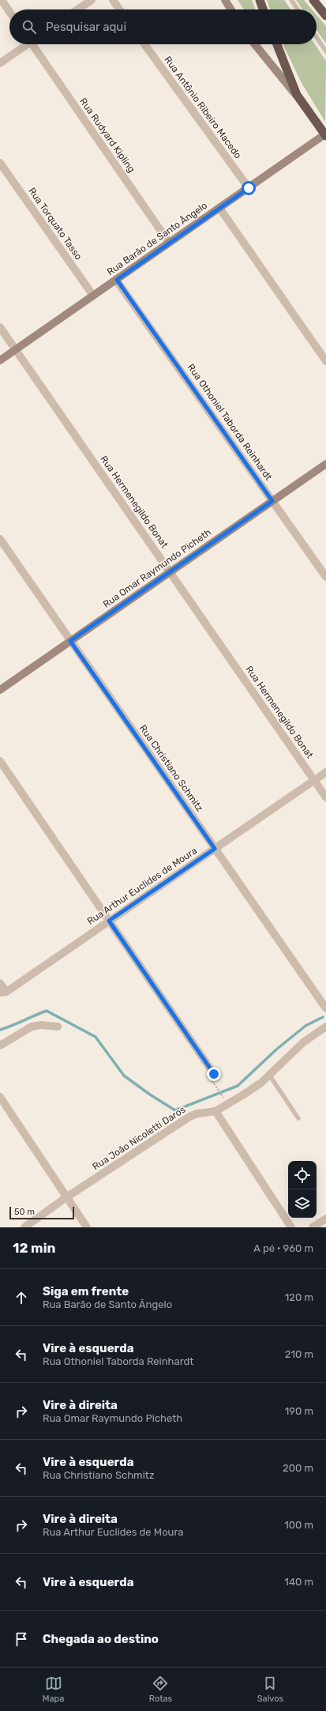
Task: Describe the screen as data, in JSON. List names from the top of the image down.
{
  "streets": {
    "main road": ["Rua Barão de Santo Ângelo", "Rua Omar Raymundo Picheth"],
    "street": [
      "Rua Antônio Ribeiro Macedo",
      "Rua Rudyard Kipling",
      "Rua Torquato Tasso",
      "Rua Othoniel Taborda Reinhardt",
      "Rua Hermenegildo Bonat",
      "Rua Christiano Schmitz",
      "Rua Arthur Euclides de Moura",
      "Rua João Nicoletti Daros"
    ]
  },
  "crossings": [
    ["Rua Antônio Ribeiro Macedo", "Rua Barão de Santo Ângelo"],
    ["Rua Rudyard Kipling", "Rua Barão de Santo Ângelo"],
    ["Rua Torquato Tasso", "Rua Barão de Santo Ângelo"],
    ["Rua Barão de Santo Ângelo", "Rua Othoniel Taborda Reinhardt"],
    ["Rua Barão de Santo Ângelo", "Rua Hermenegildo Bonat"],
    ["Rua Othoniel Taborda Reinhardt", "Rua Omar Raymundo Picheth"],
    ["Rua Hermenegildo Bonat", "Rua Omar Raymundo Picheth"],
    ["Rua Hermenegildo Bonat", "Rua Arthur Euclides de Moura"],
    ["Rua Omar Raymundo Picheth", "Rua Christiano Schmitz"],
    ["Rua Christiano Schmitz", "Rua Arthur Euclides de Moura"]
  ],
  "scale_bar": "50 m",
  "page": {
    "search": "Pesquisar aqui",
    "scale": "50 m",
    "heading": ["12 min", "A pé · 960 m"],
    "list": [
      ["Siga em frente", "Rua Barão de Santo Ângelo", "120 m"],
      ["Vire à esquerda", "Rua Othoniel Taborda Reinhardt", "210 m"],
      ["Vire à direita", "Rua Omar Raymundo Picheth", "190 m"],
      ["Vire à esquerda", "Rua Christiano Schmitz", "200 m"],
      ["Vire à direita", "Rua Arthur Euclides de Moura", "100 m"],
      ["Vire à esquerda", "140 m"],
      "Chegada ao destino"
    ],
    "nav": ["Mapa", "Rotas", "Salvos"]
  }
}
